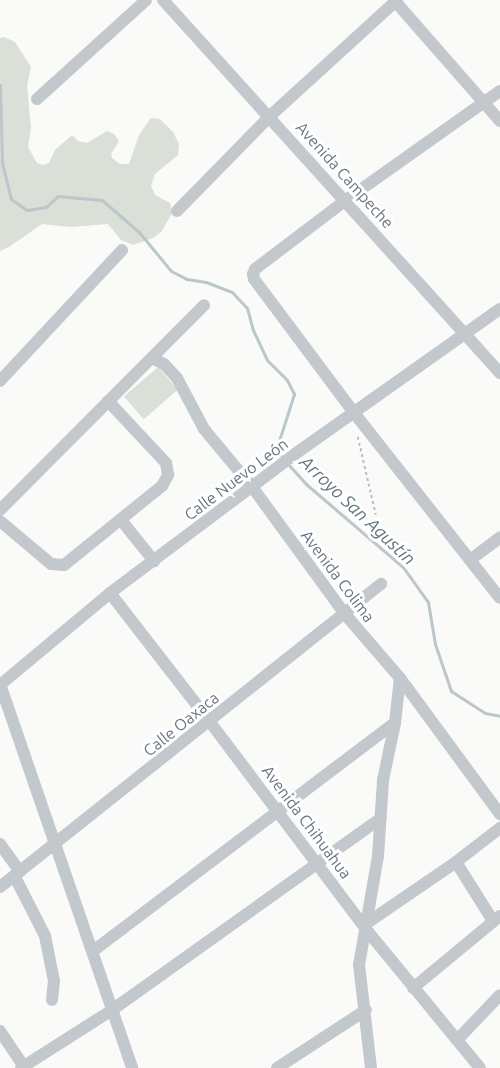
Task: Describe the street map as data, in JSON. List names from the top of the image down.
{
  "streets": {
    "street": [
      "Avenida Campeche",
      "Calle Nuevo León",
      "Avenida Colima",
      "Calle Oaxaca",
      "Avenida Chihuahua"
    ]
  },
  "crossings": [
    ["Avenida Campeche", "Calle Nuevo León"],
    ["Calle Nuevo León", "Avenida Colima"],
    ["Calle Nuevo León", "Avenida Chihuahua"],
    ["Avenida Colima", "Calle Oaxaca"],
    ["Calle Oaxaca", "Avenida Chihuahua"]
  ],
  "water": ["Arroyo San Agustín"]
}
